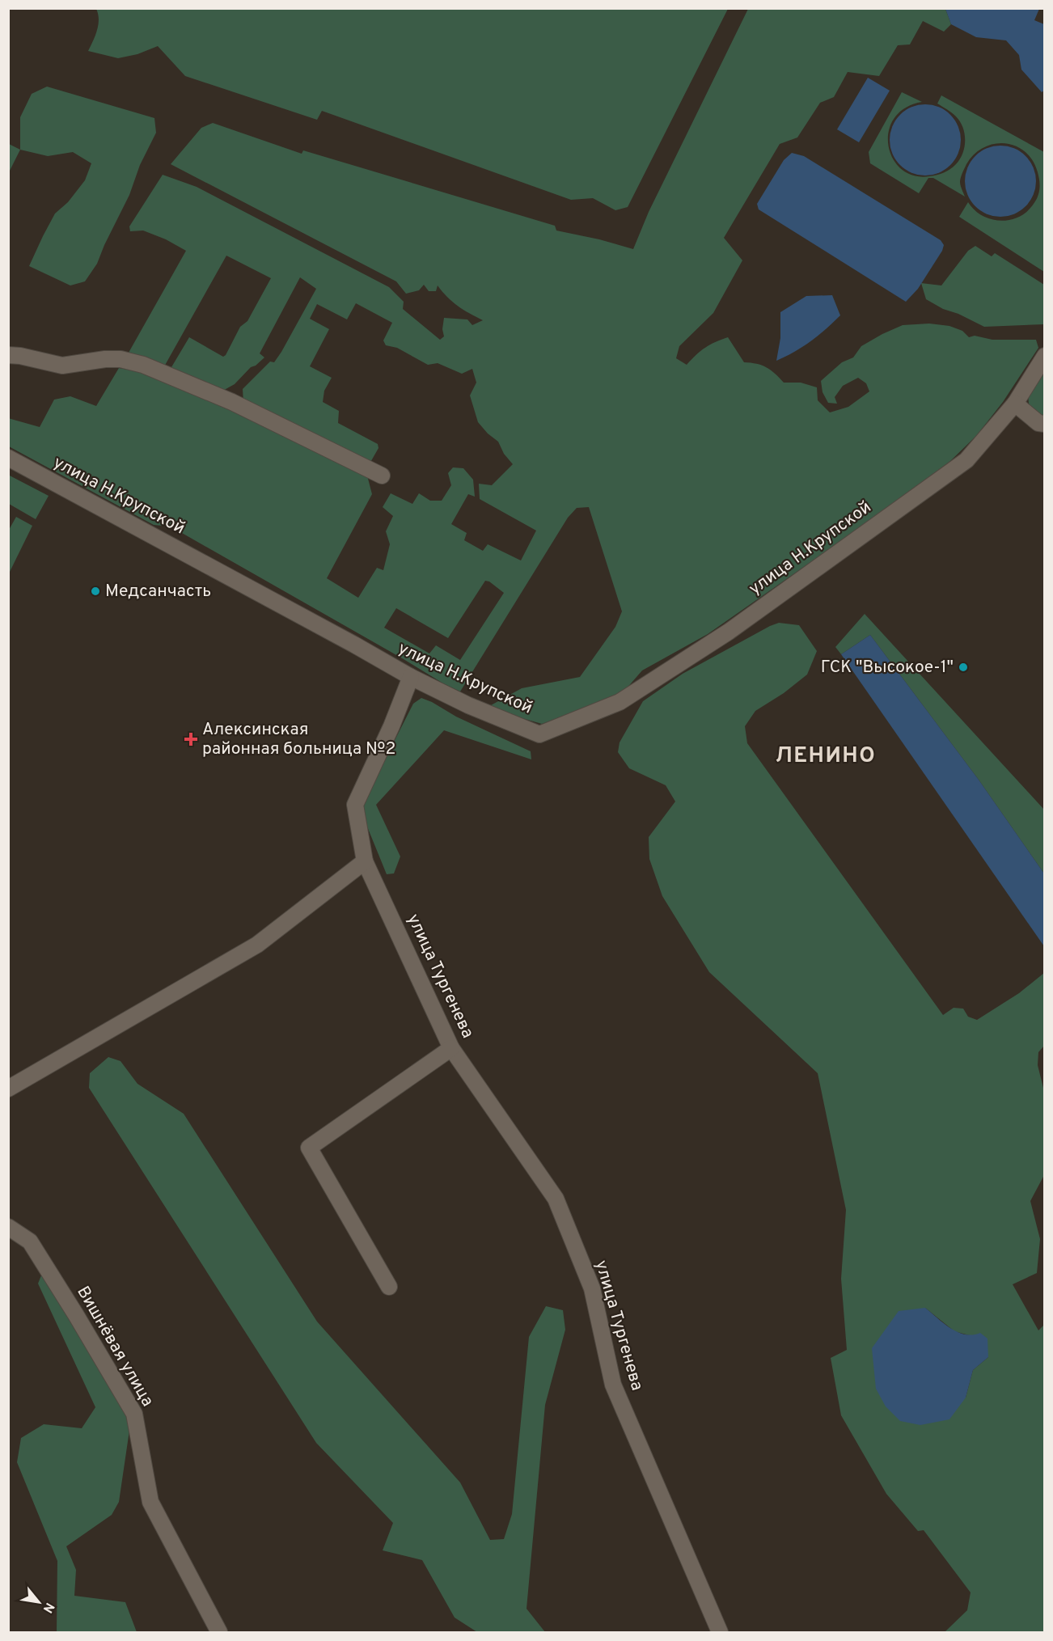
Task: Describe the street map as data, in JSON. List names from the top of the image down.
{
  "streets": {
    "street": ["улица Н.Крупской", "улица Тургенева", "Вишнёвая улица"]
  },
  "crossings": [
    ["улица Н.Крупской", "улица Тургенева"]
  ],
  "districts": ["ЛЕНИНО"],
  "places": {
    "other": ["Медсанчасть", "ГСК \"Высокое-1\""],
    "health": ["Алексинская районная больница №2"]
  },
  "north": "bottom right"
}
